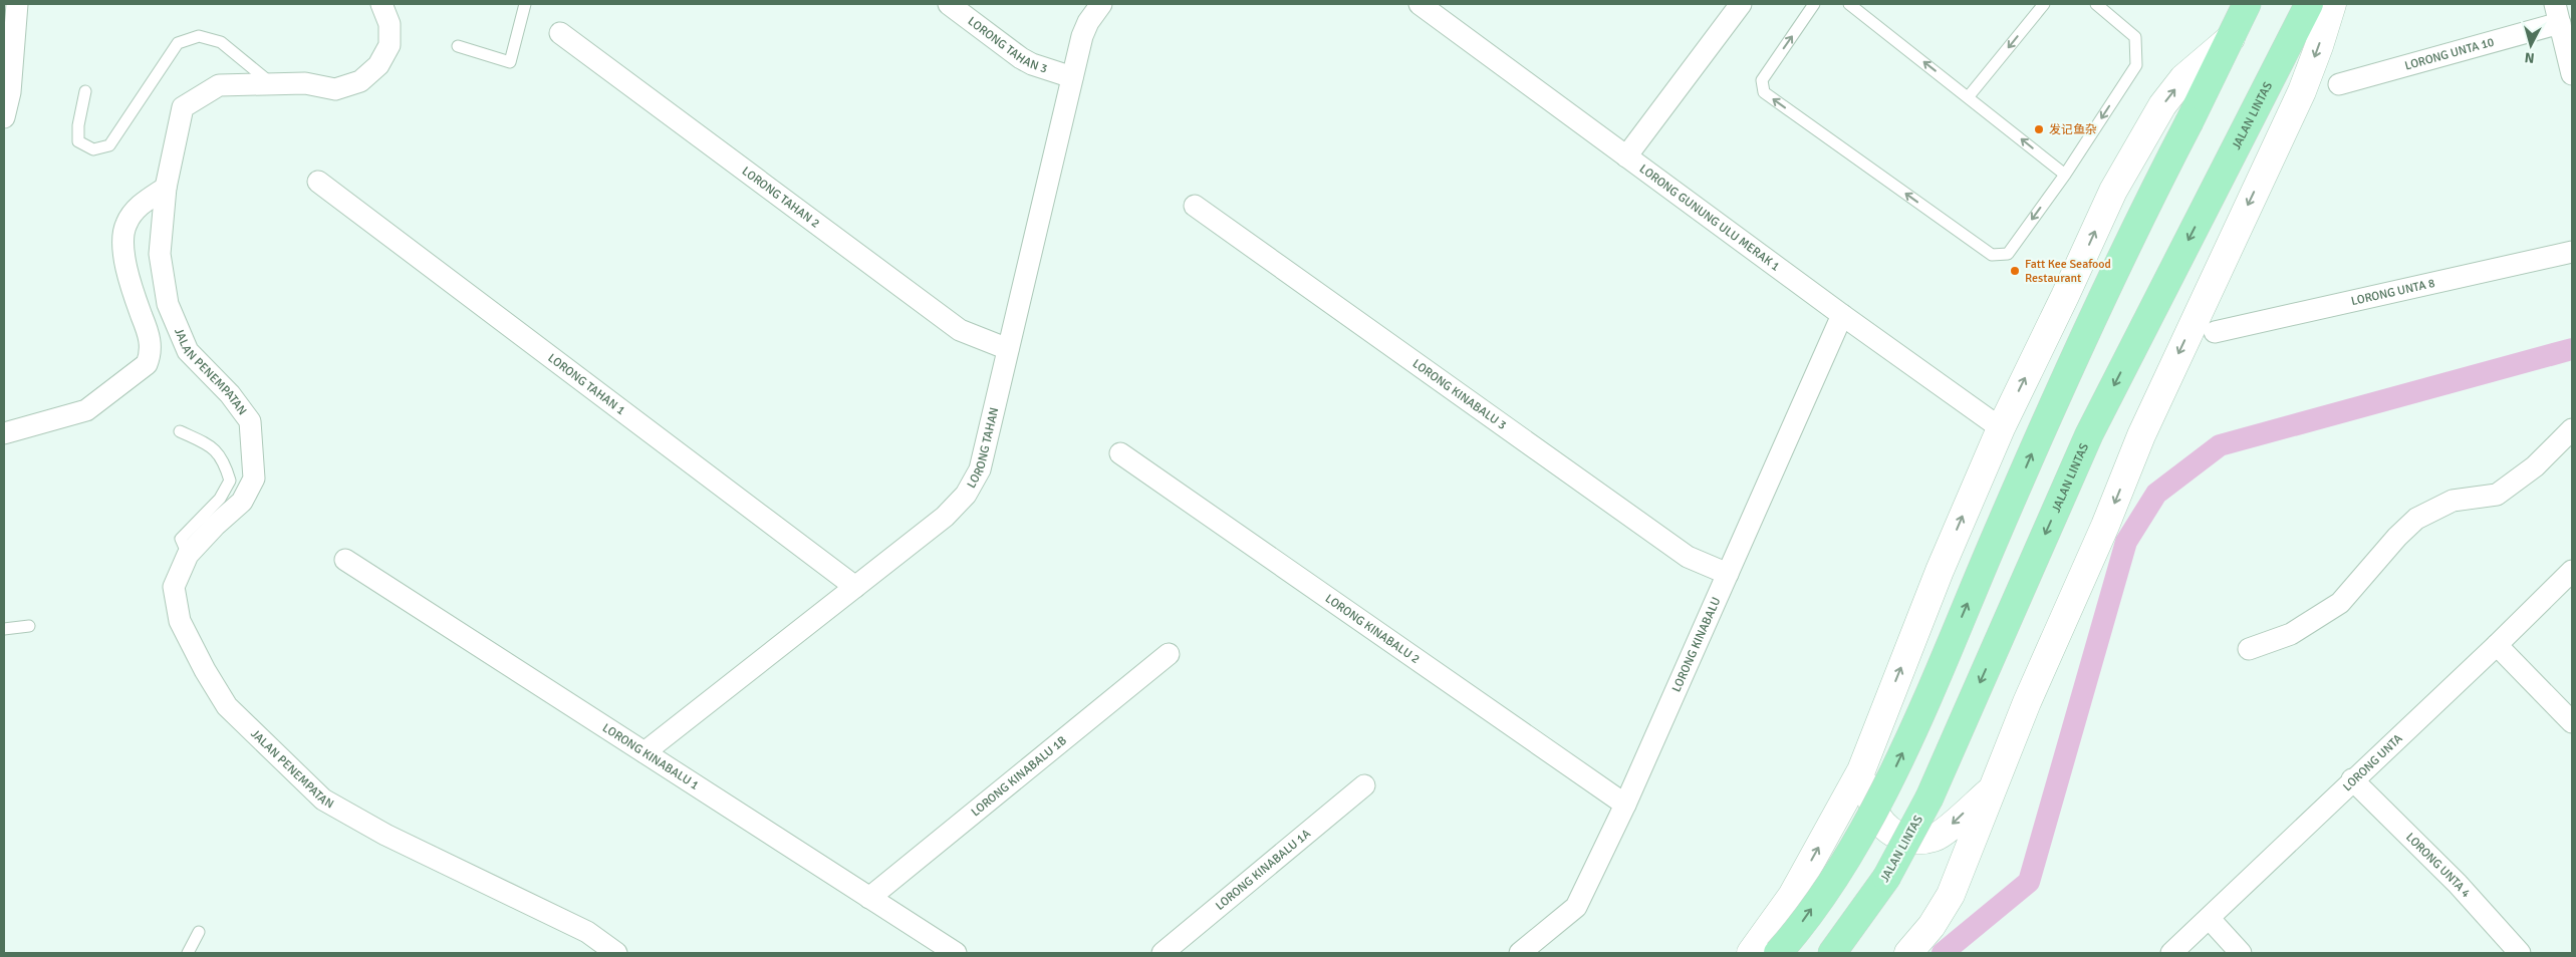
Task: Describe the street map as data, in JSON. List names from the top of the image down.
{
  "streets": {
    "highway": ["JALAN LINTAS"],
    "street": [
      "LORONG TAHAN 3",
      "LORONG UNTA 10",
      "LORONG TAHAN 2",
      "LORONG GUNUNG ULU MERAK 1",
      "LORONG UNTA 8",
      "JALAN PENEMPATAN",
      "LORONG TAHAN 1",
      "LORONG KINABALU 3",
      "LORONG TAHAN",
      "LORONG KINABALU 2",
      "LORONG KINABALU",
      "LORONG KINABALU 1",
      "LORONG UNTA",
      "LORONG KINABALU 1B",
      "LORONG UNTA 4",
      "LORONG KINABALU 1A"
    ]
  },
  "crossings": [
    ["LORONG TAHAN 3", "LORONG TAHAN"],
    ["LORONG TAHAN 2", "LORONG TAHAN"],
    ["LORONG GUNUNG ULU MERAK 1", "LORONG KINABALU"],
    ["LORONG TAHAN 1", "LORONG TAHAN"],
    ["LORONG KINABALU 3", "LORONG KINABALU"],
    ["LORONG TAHAN", "LORONG KINABALU 1"],
    ["LORONG KINABALU 2", "LORONG KINABALU"],
    ["LORONG KINABALU 1", "LORONG KINABALU 1B"],
    ["LORONG UNTA", "LORONG UNTA 4"]
  ],
  "places": ["发记鱼杂", "Fatt Kee Seafood Restaurant"],
  "north": "bottom"
}
